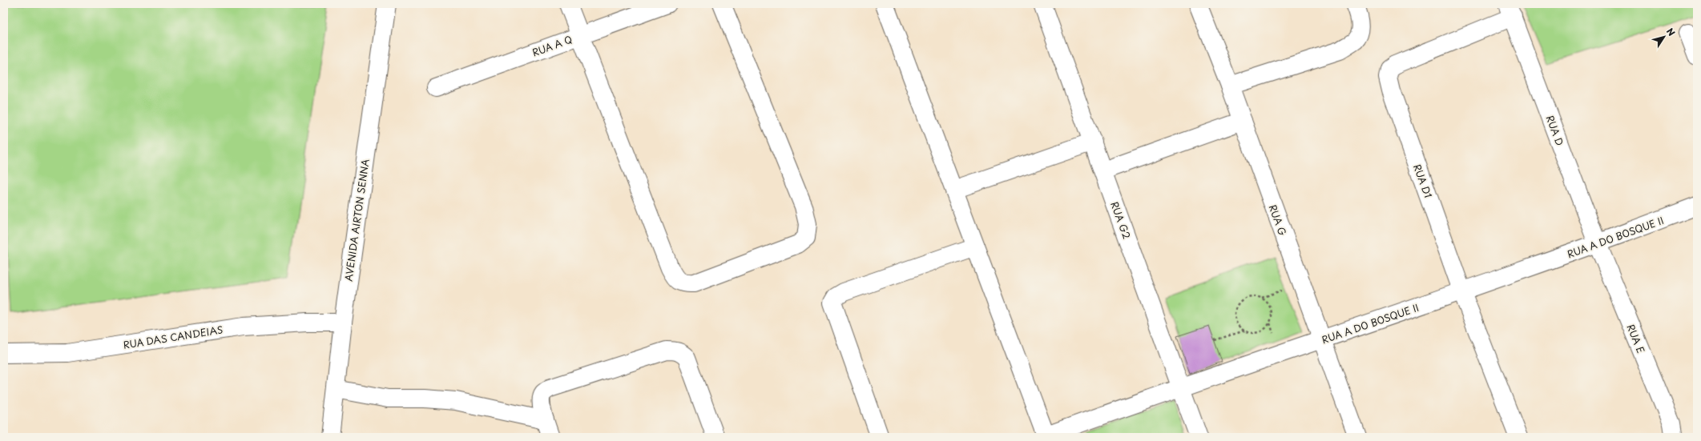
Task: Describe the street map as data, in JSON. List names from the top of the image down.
{
  "streets": {
    "street": [
      "RUA A Q",
      "RUA D",
      "RUA D1",
      "AVENIDA AIRTON SENNA",
      "RUA G2",
      "RUA G",
      "RUA A DO BOSQUE II",
      "RUA DAS CANDEIAS",
      "RUA E"
    ]
  },
  "crossings": [
    ["RUA D", "RUA D1"],
    ["RUA D", "RUA A DO BOSQUE II"],
    ["RUA D", "RUA E"],
    ["RUA D1", "RUA A DO BOSQUE II"],
    ["AVENIDA AIRTON SENNA", "RUA DAS CANDEIAS"],
    ["RUA G2", "RUA A DO BOSQUE II"],
    ["RUA G", "RUA A DO BOSQUE II"],
    ["RUA A DO BOSQUE II", "RUA E"]
  ],
  "north": "top right"
}
